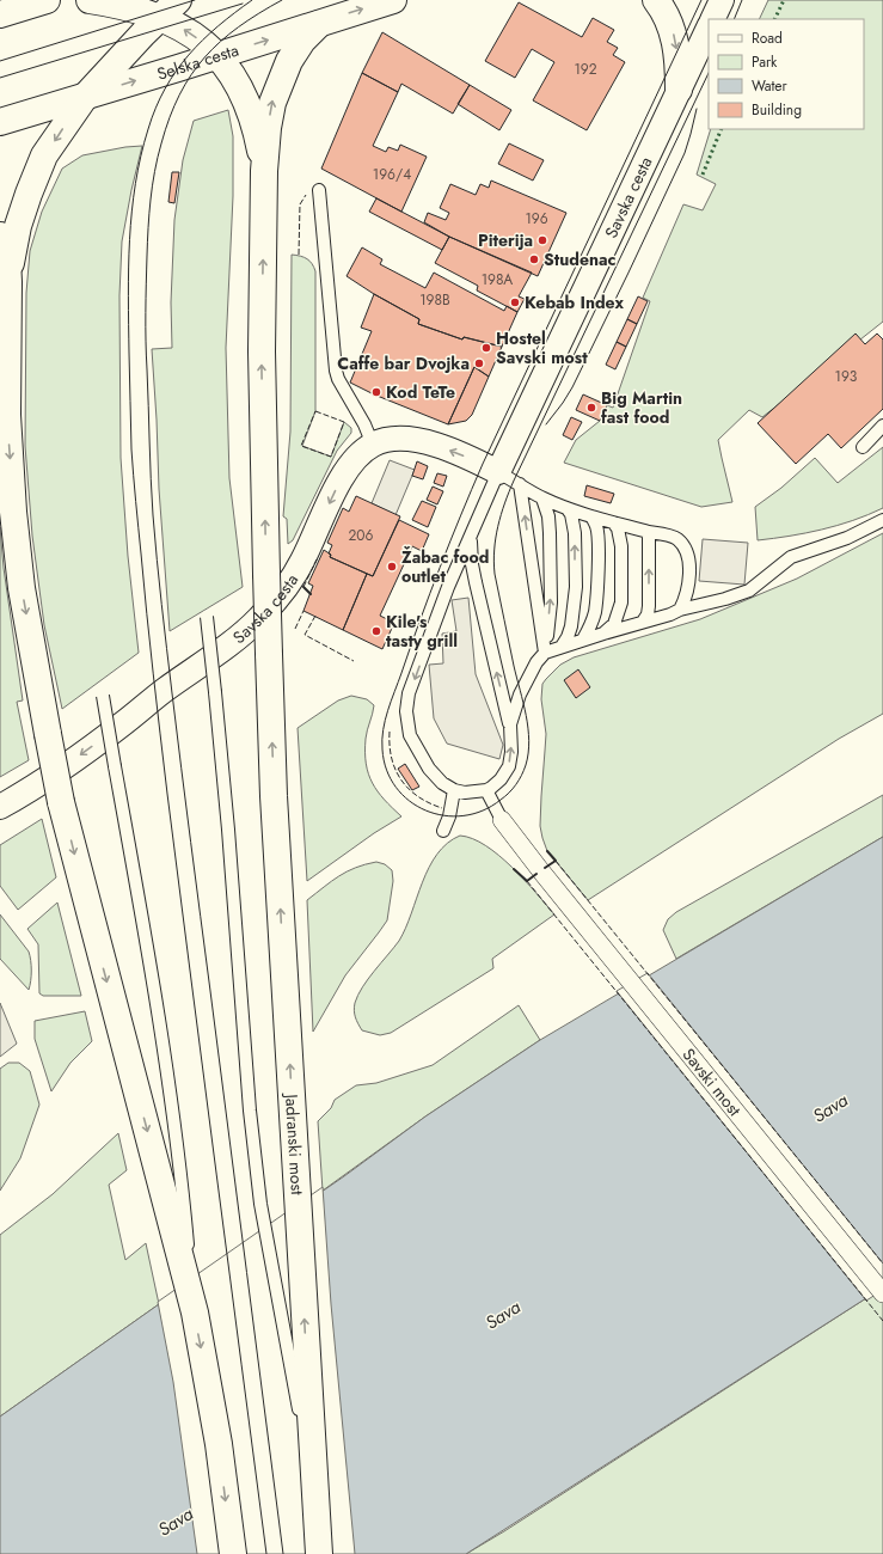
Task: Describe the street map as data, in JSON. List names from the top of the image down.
{
  "streets": {
    "main road": ["Selska cesta", "Jadranski most"],
    "street": ["Savska cesta", "Savski most"]
  },
  "one_way": ["Selska cesta"],
  "water": ["Sava"],
  "places": [
    "Piterija",
    "Studenac",
    "Kebab Index",
    "Hostel Savski most",
    "Caffe bar Dvojka",
    "Kod TeTe",
    "Big Martin fast food",
    "Žabac food outlet",
    "Kile's tasty grill"
  ],
  "house_numbers": [
    "192",
    "196/4",
    "196",
    "198A",
    "198B",
    "193",
    "206"
  ],
  "legend": [
    "Road",
    "Park",
    "Water",
    "Building"
  ]
}
